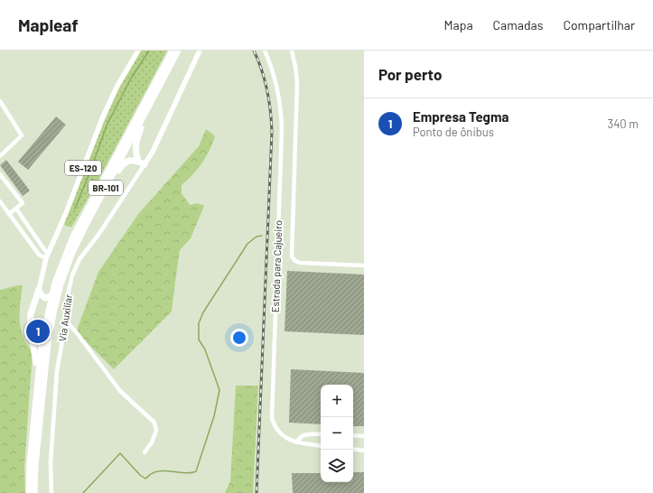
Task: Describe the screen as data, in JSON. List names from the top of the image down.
{
  "streets": {
    "highway": ["BR-101"],
    "main road": ["ES-120"],
    "street": ["Estrada para Cajueiro", "Via Auxiliar"]
  },
  "page": {
    "header": "Mapleaf",
    "nav": ["Mapa", "Camadas", "Compartilhar"],
    "heading": "Por perto",
    "list": [
      {
        "mark": "1",
        "name": "Empresa Tegma",
        "note": "Ponto de ônibus",
        "value": "340 m"
      }
    ],
    "pins": "1",
    "map_buttons": ["+", "−"]
  }
}
